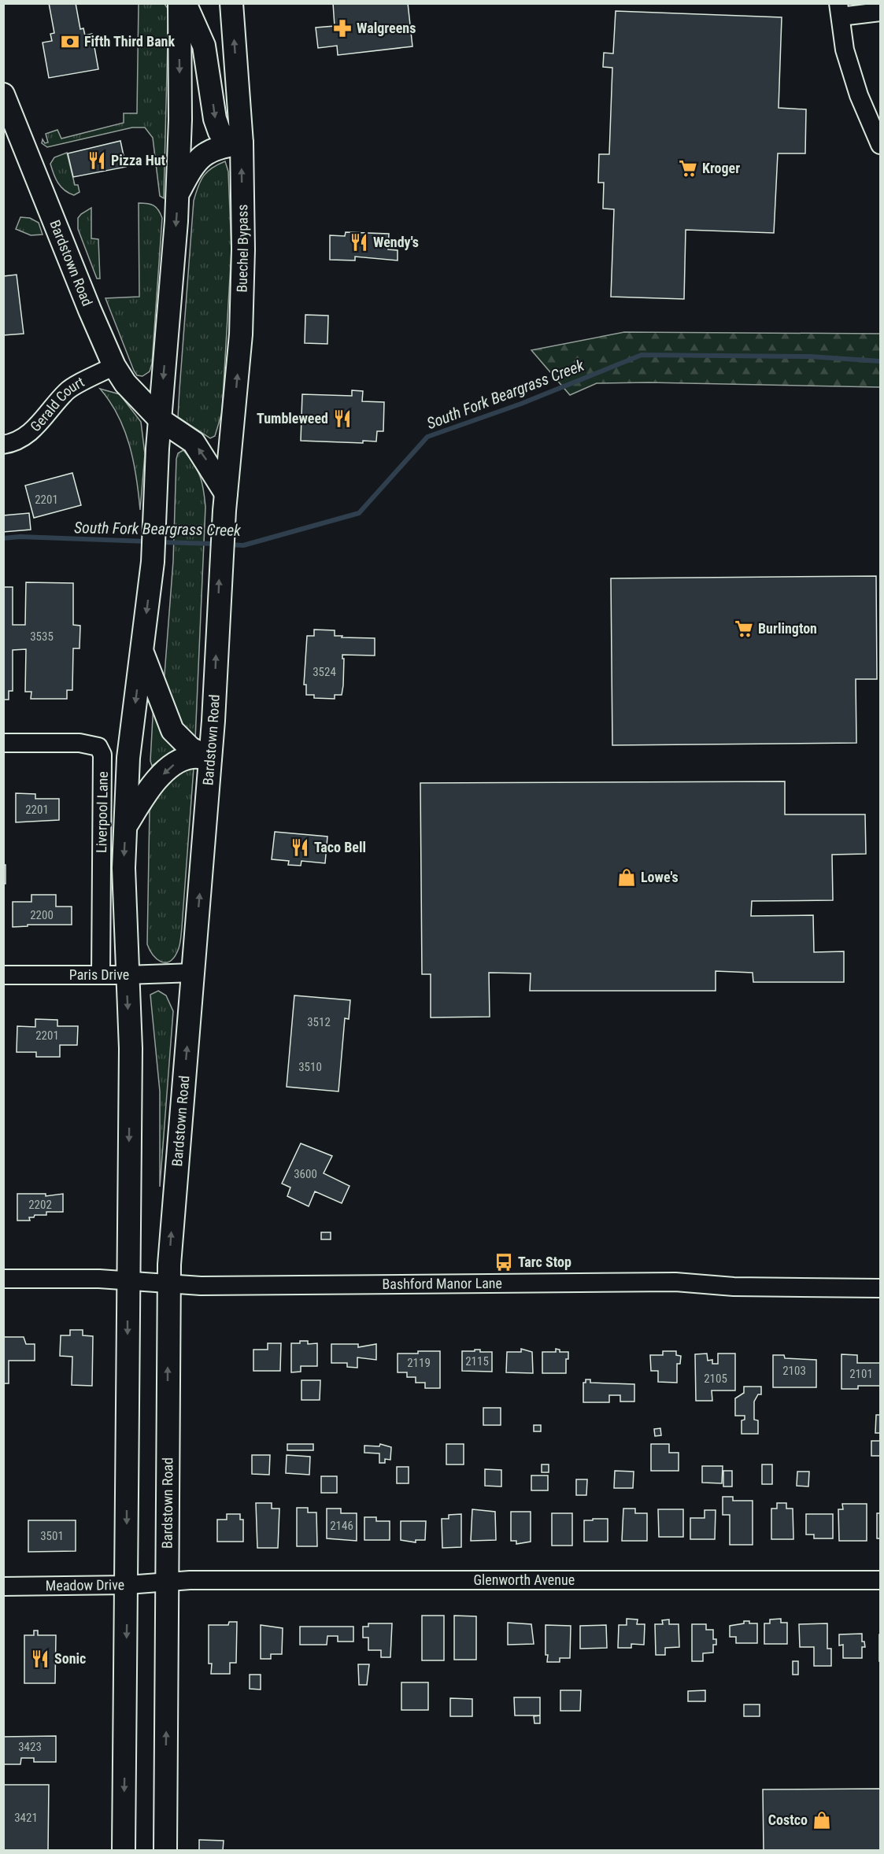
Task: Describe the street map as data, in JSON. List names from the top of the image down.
{
  "streets": {
    "main road": ["Buechel Bypass", "Bardstown Road"],
    "street": [
      "Gerald Court",
      "Liverpool Lane",
      "Paris Drive",
      "Bashford Manor Lane",
      "Glenworth Avenue",
      "Meadow Drive"
    ]
  },
  "crossings": [
    ["Buechel Bypass", "Bardstown Road"],
    ["Bardstown Road", "Gerald Court"],
    ["Bardstown Road", "Paris Drive"],
    ["Bardstown Road", "Bashford Manor Lane"],
    ["Bardstown Road", "Glenworth Avenue"],
    ["Bardstown Road", "Meadow Drive"],
    ["Liverpool Lane", "Paris Drive"],
    ["Glenworth Avenue", "Meadow Drive"]
  ],
  "water": ["South Fork Beargrass Creek"],
  "places": {
    "pharmacy": ["Walgreens"],
    "bank": ["Fifth Third Bank"],
    "restaurant": [
      "Pizza Hut",
      "Wendy's",
      "Tumbleweed",
      "Taco Bell",
      "Sonic"
    ],
    "supermarket": ["Kroger", "Burlington"],
    "shop": ["Lowe's", "Costco"],
    "bus stop": ["Tarc Stop"]
  },
  "house_numbers": [
    "2201",
    "3535",
    "3524",
    "2201",
    "2200",
    "3512",
    "2201",
    "3510",
    "3600",
    "2202",
    "2115",
    "2119",
    "2103",
    "2101",
    "2105",
    "2146",
    "3501",
    "3423",
    "3421"
  ]
}
